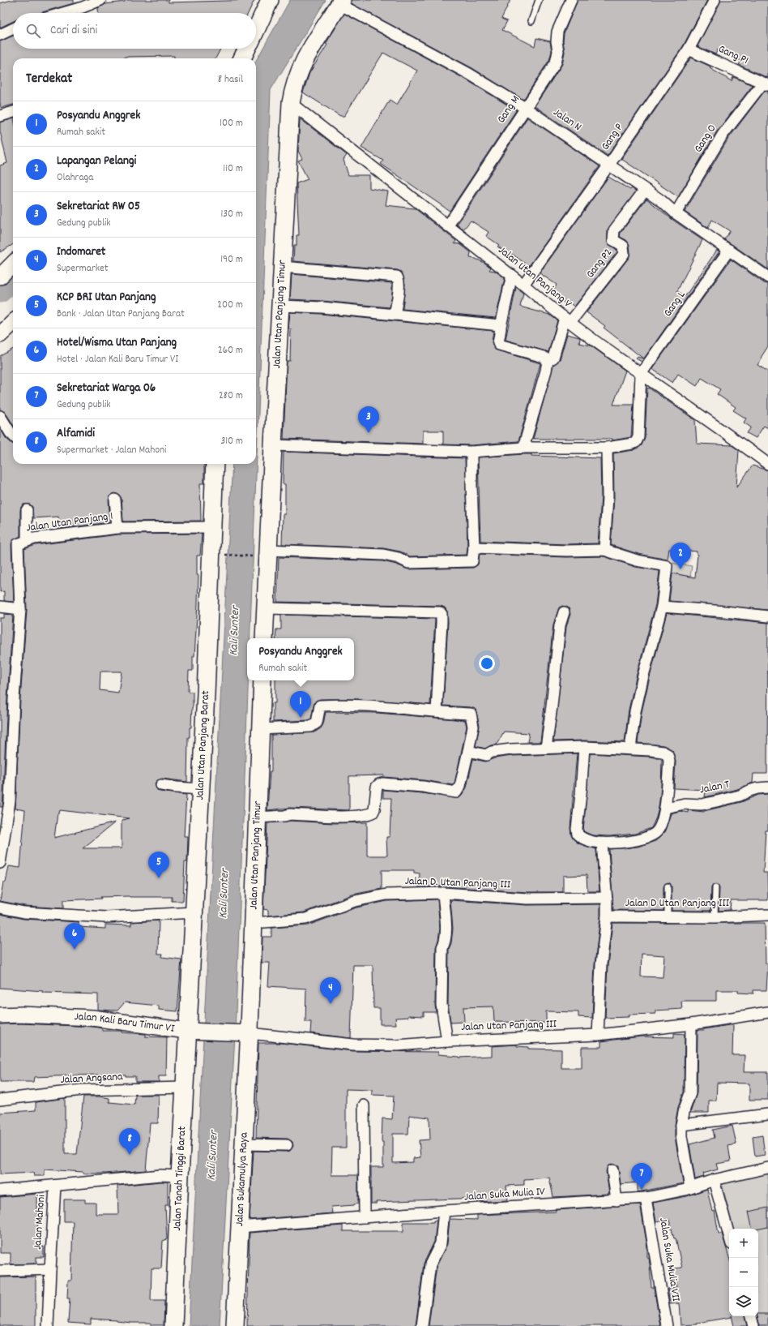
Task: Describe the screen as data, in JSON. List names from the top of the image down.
{
  "streets": {
    "main road": [
      "Jalan Utan Panjang Timur",
      "Jalan Utan Panjang Barat",
      "Jalan Tanah Tinggi Barat",
      "Jalan Sukamulya Raya"
    ],
    "street": [
      "Gang P1",
      "Gang M",
      "Jalan N",
      "Gang P",
      "Gang O",
      "Gang P2",
      "Jalan Utan Panjang V",
      "Gang L",
      "Jalan Utan Panjang 1",
      "Jalan T",
      "Jalan D. Utan Panjang III",
      "Jalan D Utan Panjang III",
      "Jalan Kali Baru Timur VI",
      "Jalan Utan Panjang III",
      "Jalan Angsana",
      "Jalan Suka Mulia IV",
      "Jalan Mahoni",
      "Jalan Suka Mulia VII"
    ]
  },
  "crossings": [
    ["Gang P1", "Gang P"],
    ["Gang P1", "Gang O"],
    ["Gang M", "Jalan N"],
    ["Gang M", "Jalan Utan Panjang V"],
    ["Jalan N", "Gang P"],
    ["Jalan N", "Gang O"],
    ["Jalan N", "Gang P2"],
    ["Jalan N", "Gang L"],
    ["Jalan N", "Jalan Utan Panjang Timur"],
    ["Gang P", "Jalan Utan Panjang V"],
    ["Gang P2", "Jalan Utan Panjang V"],
    ["Jalan Utan Panjang V", "Gang L"],
    ["Jalan Utan Panjang V", "Jalan Utan Panjang Timur"],
    ["Jalan Utan Panjang Timur", "Jalan D. Utan Panjang III"],
    ["Jalan Utan Panjang Timur", "Jalan Kali Baru Timur VI"],
    ["Jalan Utan Panjang Timur", "Jalan Utan Panjang III"],
    ["Jalan Utan Panjang Timur", "Jalan Sukamulya Raya"],
    ["Jalan Utan Panjang 1", "Jalan Utan Panjang Barat"],
    ["Jalan Utan Panjang Barat", "Jalan Kali Baru Timur VI"],
    ["Jalan Utan Panjang Barat", "Jalan Tanah Tinggi Barat"],
    ["Jalan Kali Baru Timur VI", "Jalan Utan Panjang III"],
    ["Jalan Kali Baru Timur VI", "Jalan Tanah Tinggi Barat"],
    ["Jalan Kali Baru Timur VI", "Jalan Sukamulya Raya"],
    ["Jalan Utan Panjang III", "Jalan Sukamulya Raya"],
    ["Jalan Angsana", "Jalan Tanah Tinggi Barat"],
    ["Jalan Tanah Tinggi Barat", "Jalan Mahoni"],
    ["Jalan Sukamulya Raya", "Jalan Suka Mulia IV"],
    ["Jalan Suka Mulia IV", "Jalan Suka Mulia VII"]
  ],
  "water": ["Kali Sunter"],
  "page": {
    "search": "Cari di sini",
    "heading": ["Terdekat", "8 hasil"],
    "list": [
      {
        "mark": "1",
        "name": "Posyandu Anggrek",
        "note": "Rumah sakit",
        "value": "100 m"
      },
      {
        "mark": "2",
        "name": "Lapangan Pelangi",
        "note": "Olahraga",
        "value": "110 m"
      },
      {
        "mark": "3",
        "name": "Sekretariat RW 05",
        "note": "Gedung publik",
        "value": "130 m"
      },
      {
        "mark": "4",
        "name": "Indomaret",
        "note": "Supermarket",
        "value": "190 m"
      },
      {
        "mark": "5",
        "name": "KCP BRI Utan Panjang",
        "note": "Bank · Jalan Utan Panjang Barat",
        "value": "200 m"
      },
      {
        "mark": "6",
        "name": "Hotel/Wisma Utan Panjang",
        "note": "Hotel · Jalan Kali Baru Timur VI",
        "value": "260 m"
      },
      {
        "mark": "7",
        "name": "Sekretariat Warga 06",
        "note": "Gedung publik",
        "value": "280 m"
      },
      {
        "mark": "8",
        "name": "Alfamidi",
        "note": "Supermarket · Jalan Mahoni",
        "value": "310 m"
      }
    ],
    "pins": [
      "3",
      "2",
      "1",
      "5",
      "6",
      "4",
      "8",
      "7"
    ],
    "popup": ["Posyandu Anggrek", "Rumah sakit"],
    "map_buttons": ["+", "−"]
  }
}
